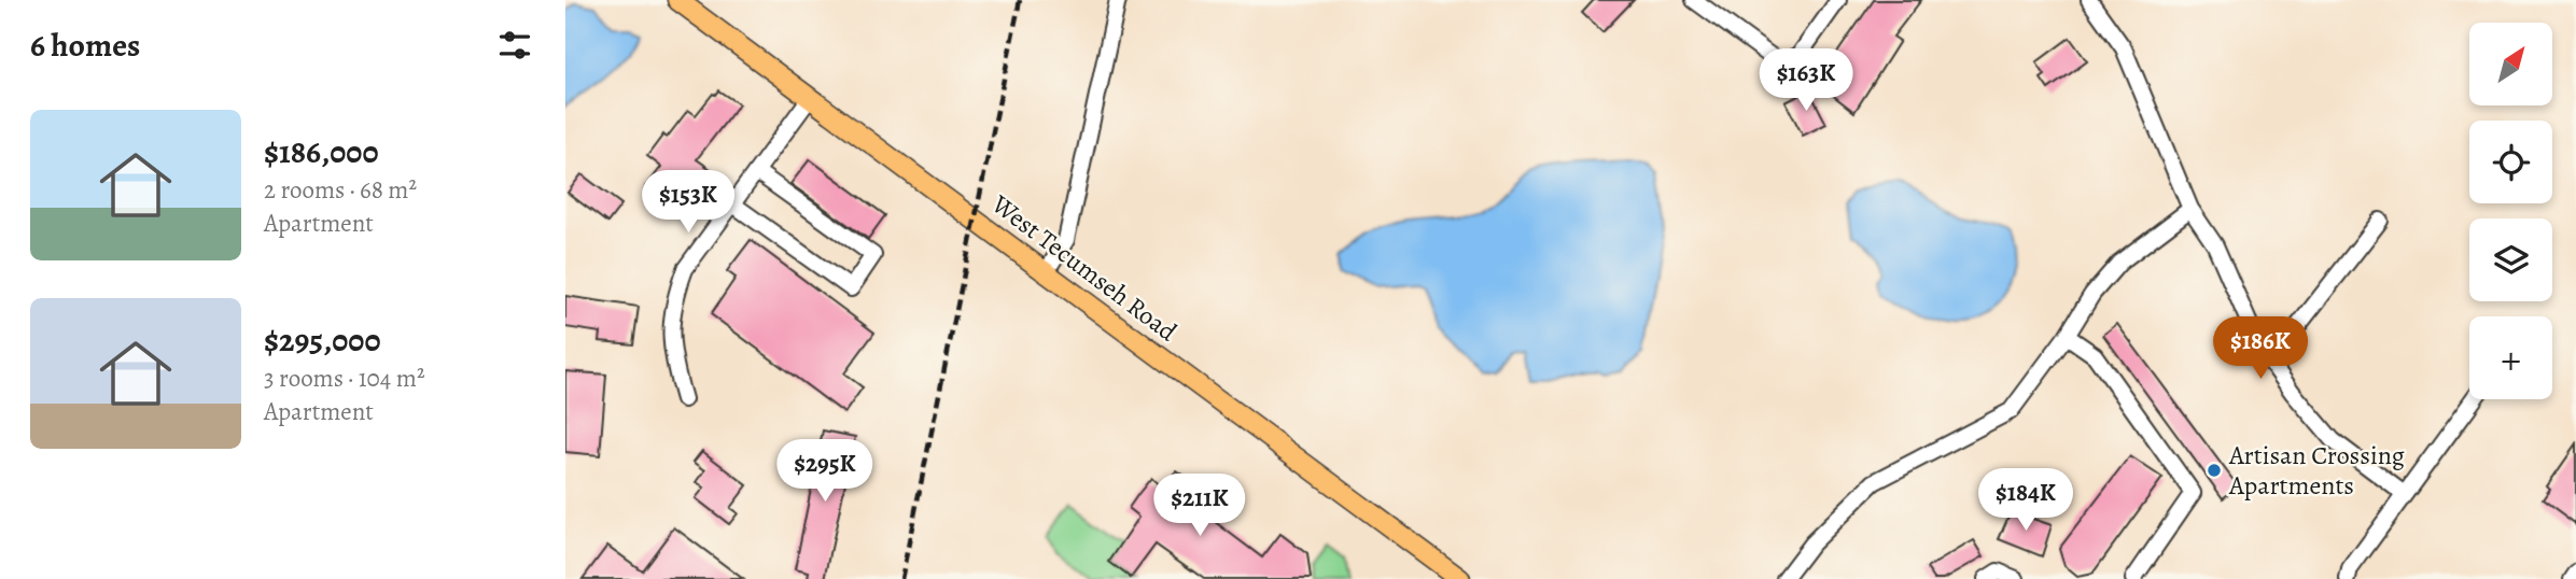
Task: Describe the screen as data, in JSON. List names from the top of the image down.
{
  "streets": {
    "main road": ["West Tecumseh Road"]
  },
  "places": ["Artisan Crossing Apartments"],
  "north": "top right",
  "page": {
    "heading": "6 homes",
    "map_buttons": "+",
    "price": [
      "$163K",
      "$153K",
      "$186K",
      "$295K",
      "$184K",
      "$211K"
    ],
    "list": [
      {
        "name": "$186,000",
        "note": "2 rooms · 68 m² · Apartment"
      },
      {
        "name": "$295,000",
        "note": "3 rooms · 104 m² · Apartment"
      }
    ]
  }
}
